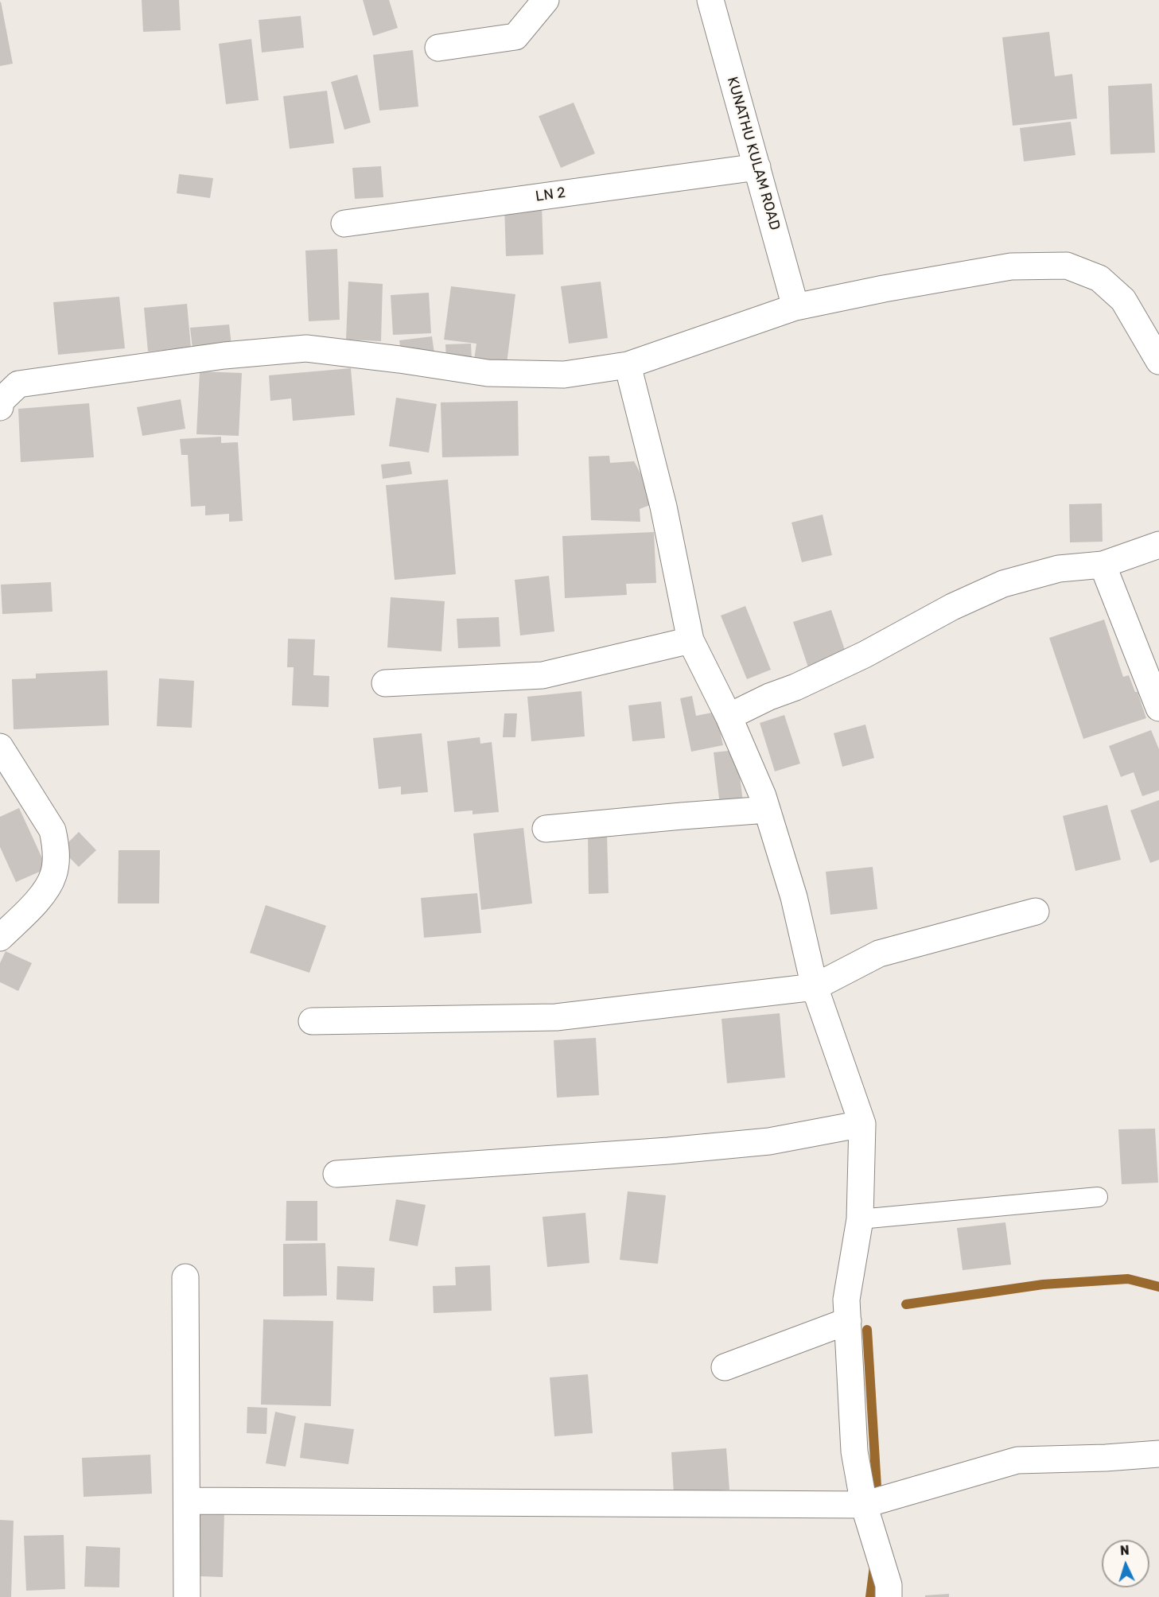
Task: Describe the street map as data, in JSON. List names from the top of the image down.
{
  "streets": {
    "street": ["KUNATHU KULAM ROAD", "LN 2"]
  },
  "crossings": [
    ["KUNATHU KULAM ROAD", "LN 2"]
  ],
  "north": "top"
}
